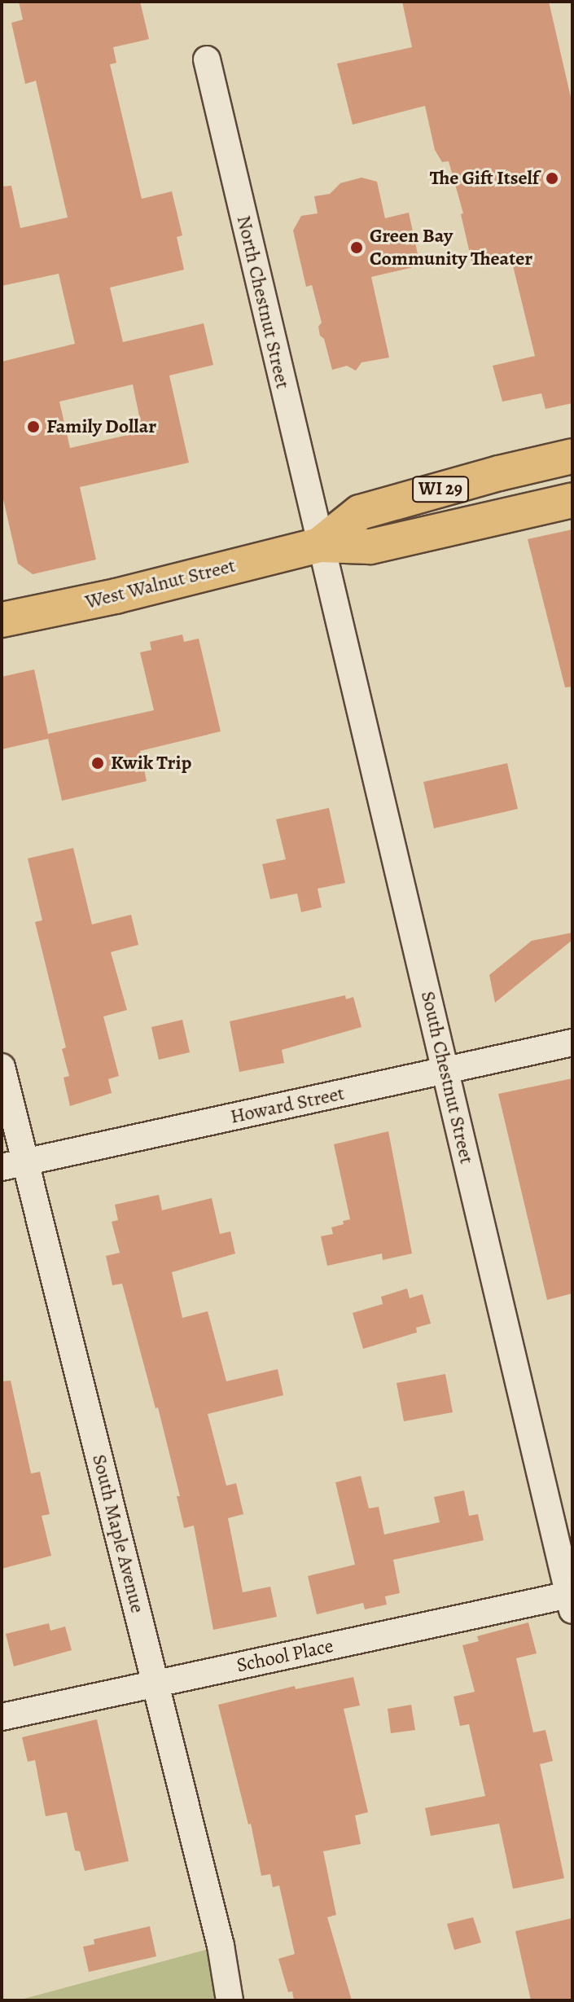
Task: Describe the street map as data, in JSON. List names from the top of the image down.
{
  "streets": {
    "main road": ["WI 29", "West Walnut Street"],
    "street": [
      "North Chestnut Street",
      "South Chestnut Street",
      "Howard Street",
      "South Maple Avenue",
      "School Place"
    ]
  },
  "crossings": [
    ["North Chestnut Street", "West Walnut Street"],
    ["North Chestnut Street", "South Chestnut Street"],
    ["West Walnut Street", "South Chestnut Street"],
    ["South Chestnut Street", "Howard Street"],
    ["South Chestnut Street", "School Place"],
    ["Howard Street", "South Maple Avenue"],
    ["South Maple Avenue", "School Place"]
  ],
  "places": [
    "The Gift Itself",
    "Green Bay Community Theater",
    "Family Dollar",
    "Kwik Trip"
  ]
}
